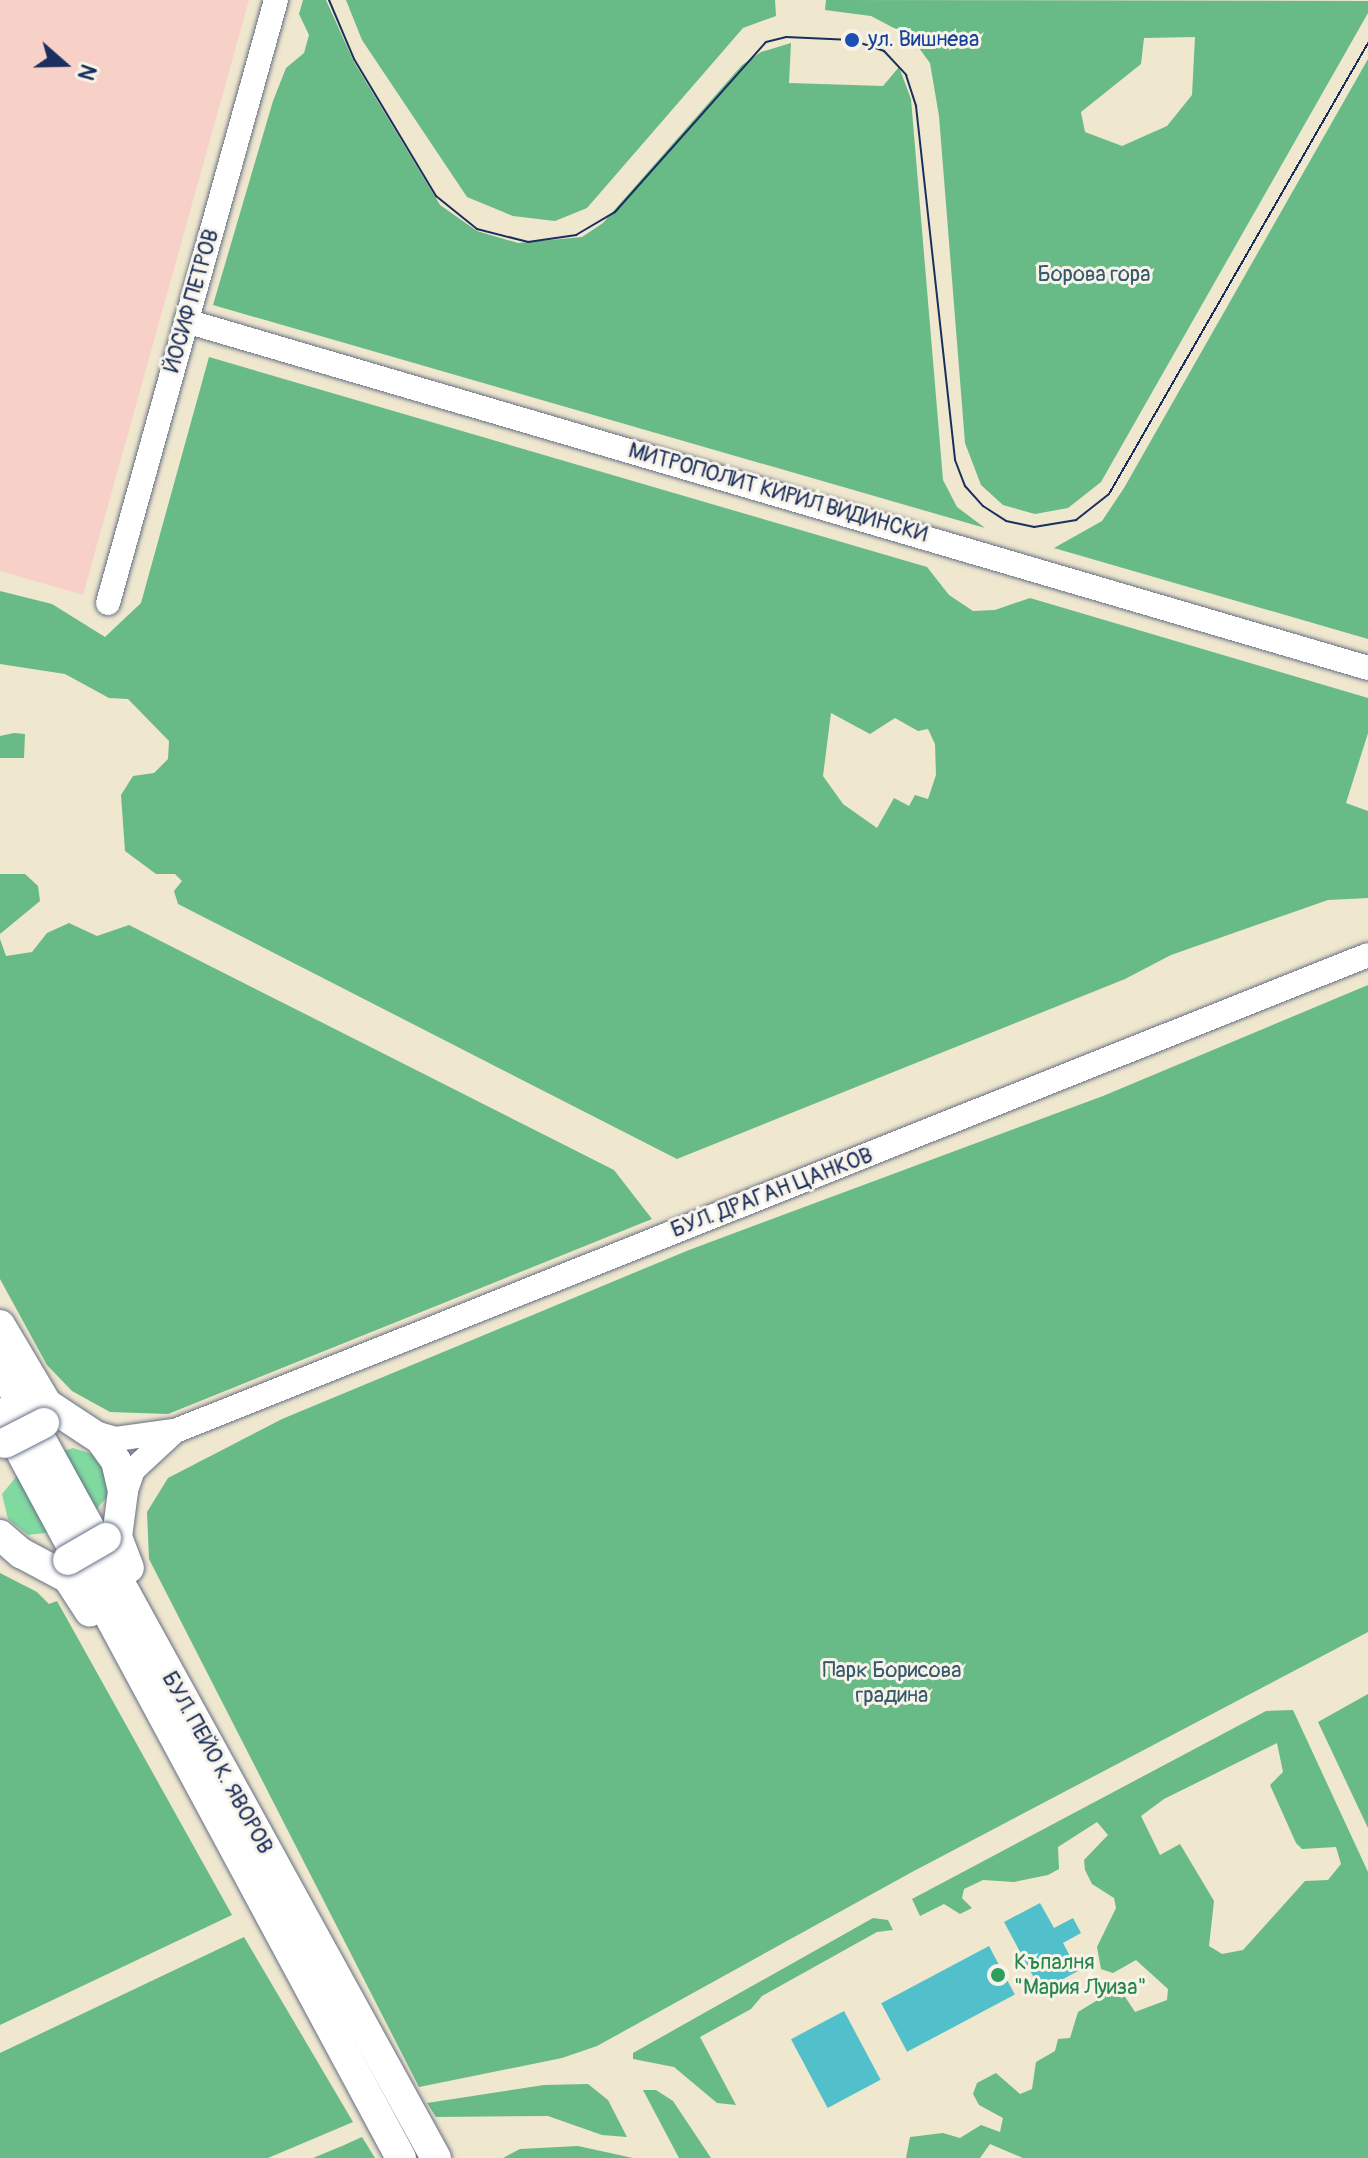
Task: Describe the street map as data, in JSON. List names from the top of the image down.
{
  "streets": {
    "main road": ["БУЛ. ПЕЙО К. ЯВОРОВ"],
    "street": ["ЙОСИФ ПЕТРОВ", "МИТРОПОЛИТ КИРИЛ ВИДИНСКИ", "БУЛ. ДРАГАН ЦАНКОВ"]
  },
  "crossings": [
    ["ЙОСИФ ПЕТРОВ", "МИТРОПОЛИТ КИРИЛ ВИДИНСКИ"]
  ],
  "parks": ["Борова гора", "Парк Борисова градина"],
  "places": ["ул. Вишнева", "Къпалня \"Мария Луиза\""],
  "north": "right"
}
